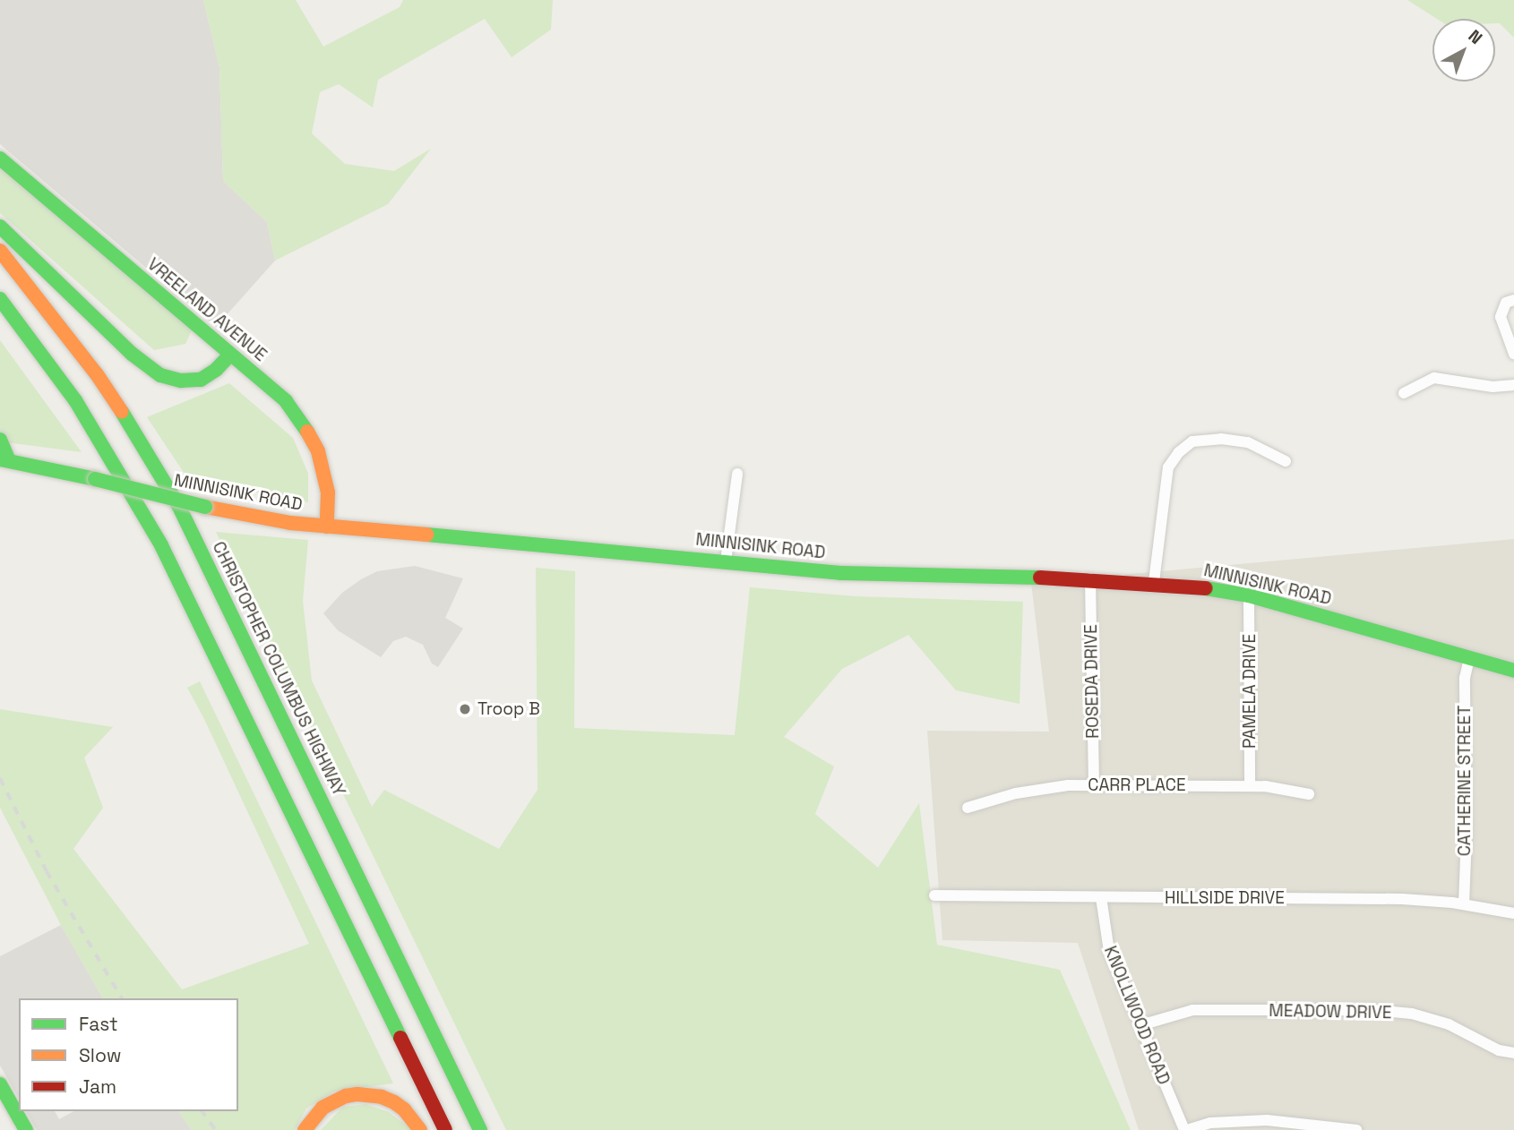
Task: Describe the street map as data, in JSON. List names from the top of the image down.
{
  "streets": {
    "main road": ["VREELAND AVENUE", "MINNISINK ROAD", "CHRISTOPHER COLUMBUS HIGHWAY"],
    "street": [
      "ROSEDA DRIVE",
      "PAMELA DRIVE",
      "CATHERINE STREET",
      "CARR PLACE",
      "HILLSIDE DRIVE",
      "MEADOW DRIVE",
      "KNOLLWOOD ROAD"
    ]
  },
  "crossings": [
    ["VREELAND AVENUE", "MINNISINK ROAD"],
    ["MINNISINK ROAD", "ROSEDA DRIVE"],
    ["MINNISINK ROAD", "PAMELA DRIVE"],
    ["MINNISINK ROAD", "CATHERINE STREET"],
    ["ROSEDA DRIVE", "CARR PLACE"],
    ["PAMELA DRIVE", "CARR PLACE"],
    ["CATHERINE STREET", "HILLSIDE DRIVE"],
    ["HILLSIDE DRIVE", "KNOLLWOOD ROAD"],
    ["MEADOW DRIVE", "KNOLLWOOD ROAD"]
  ],
  "places": ["Troop B"],
  "legend": ["Fast", "Slow", "Jam"],
  "north": "top right"
}
